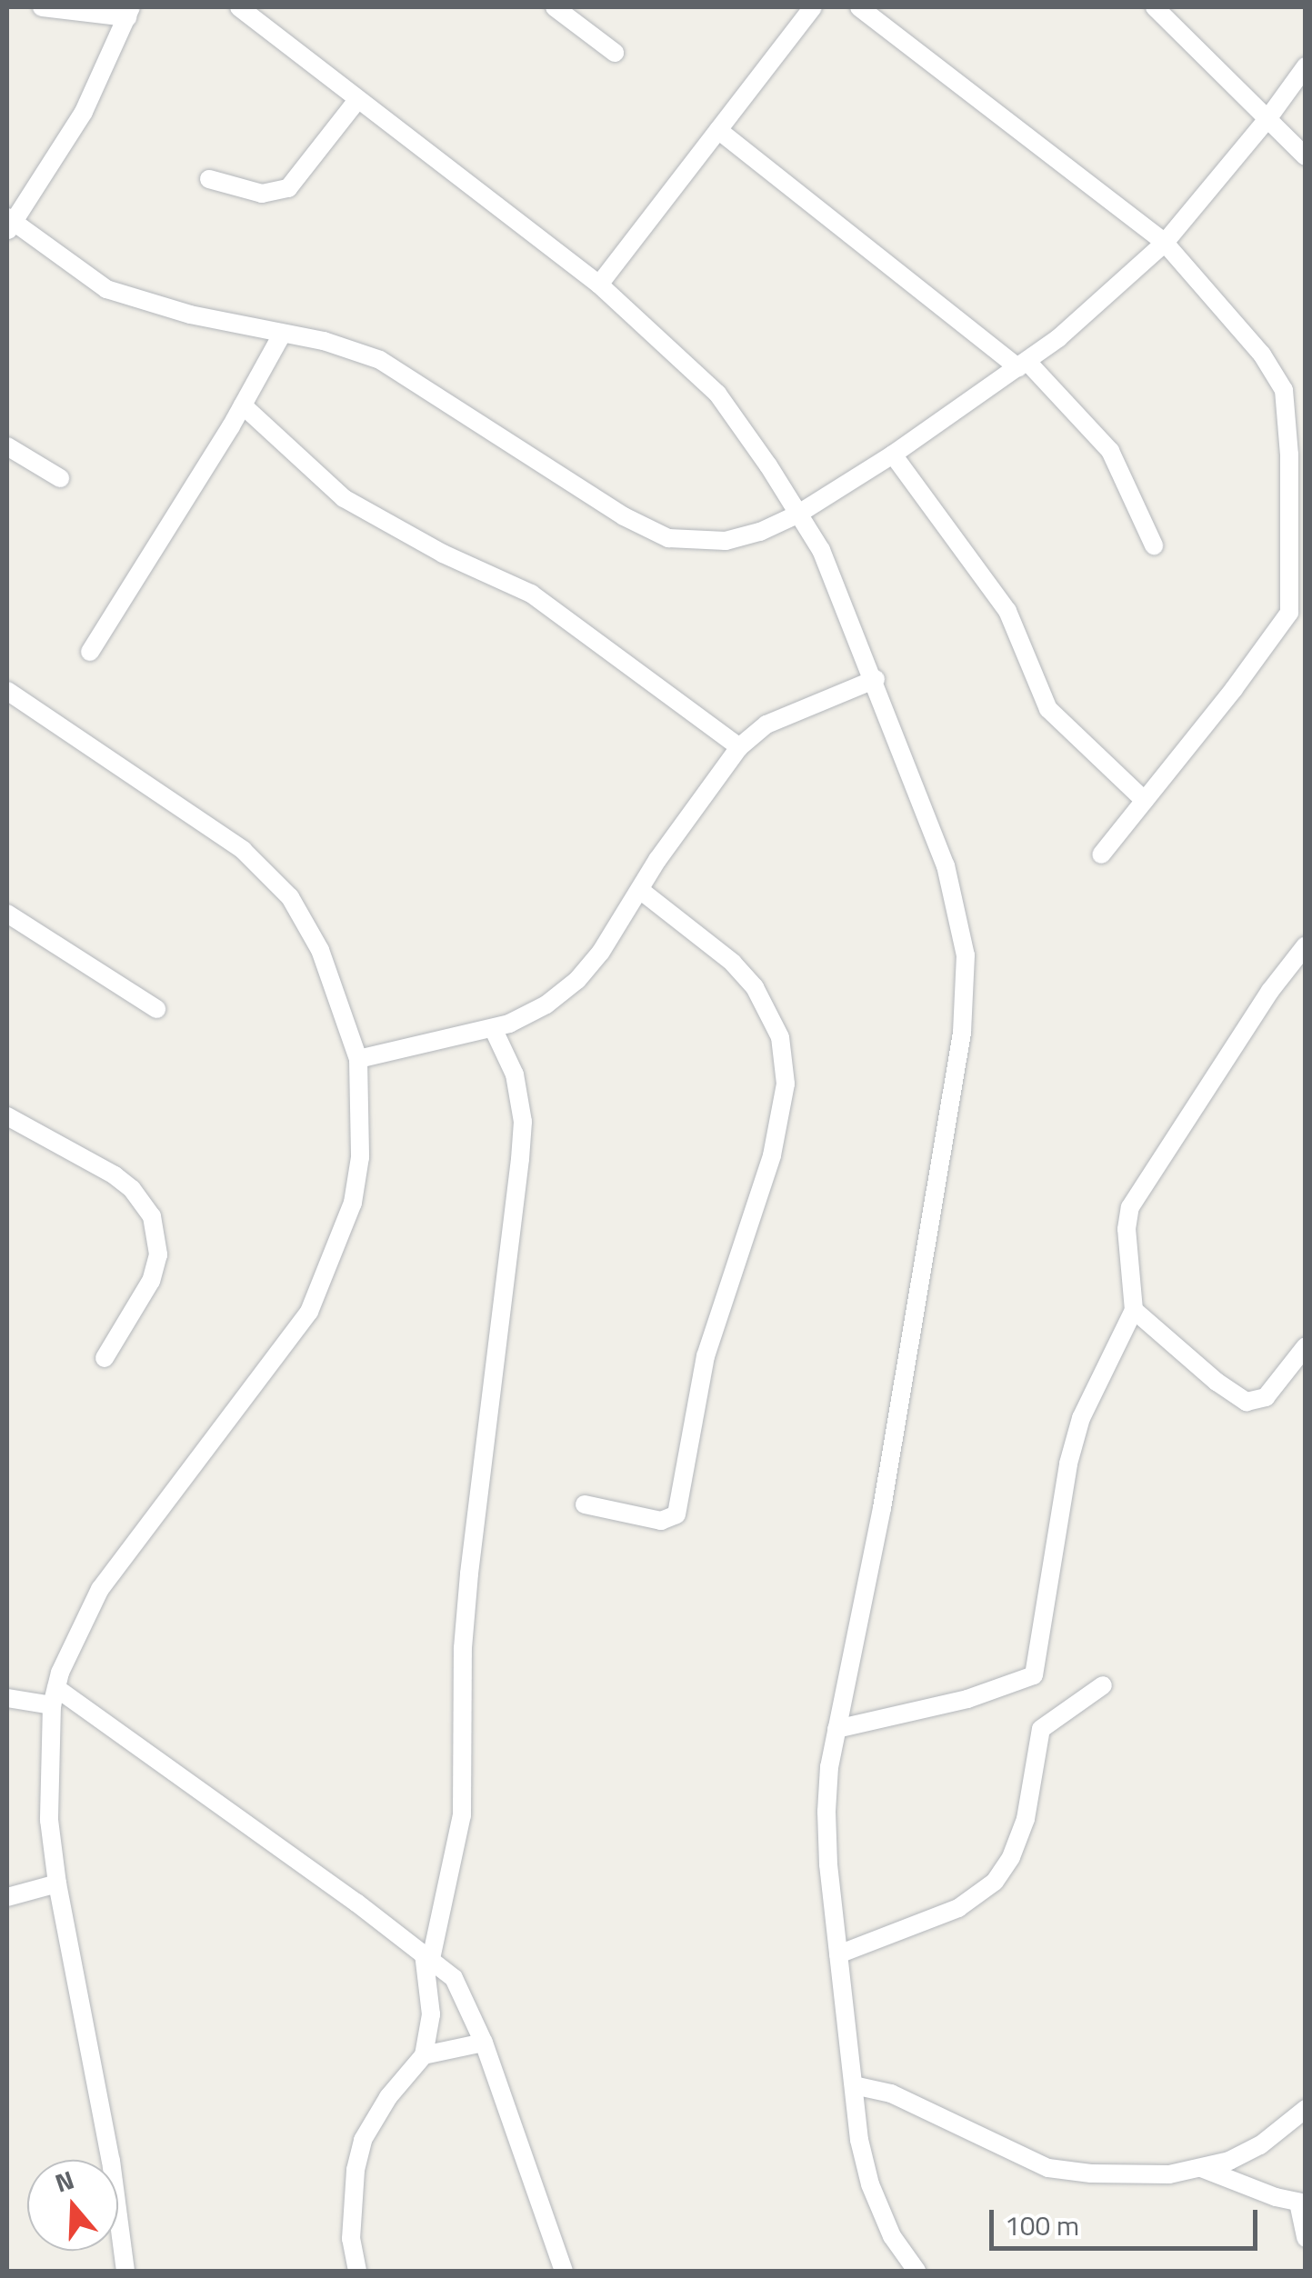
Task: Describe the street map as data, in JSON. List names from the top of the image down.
{
  "scale_bar": "100 m",
  "north": "top"
}
